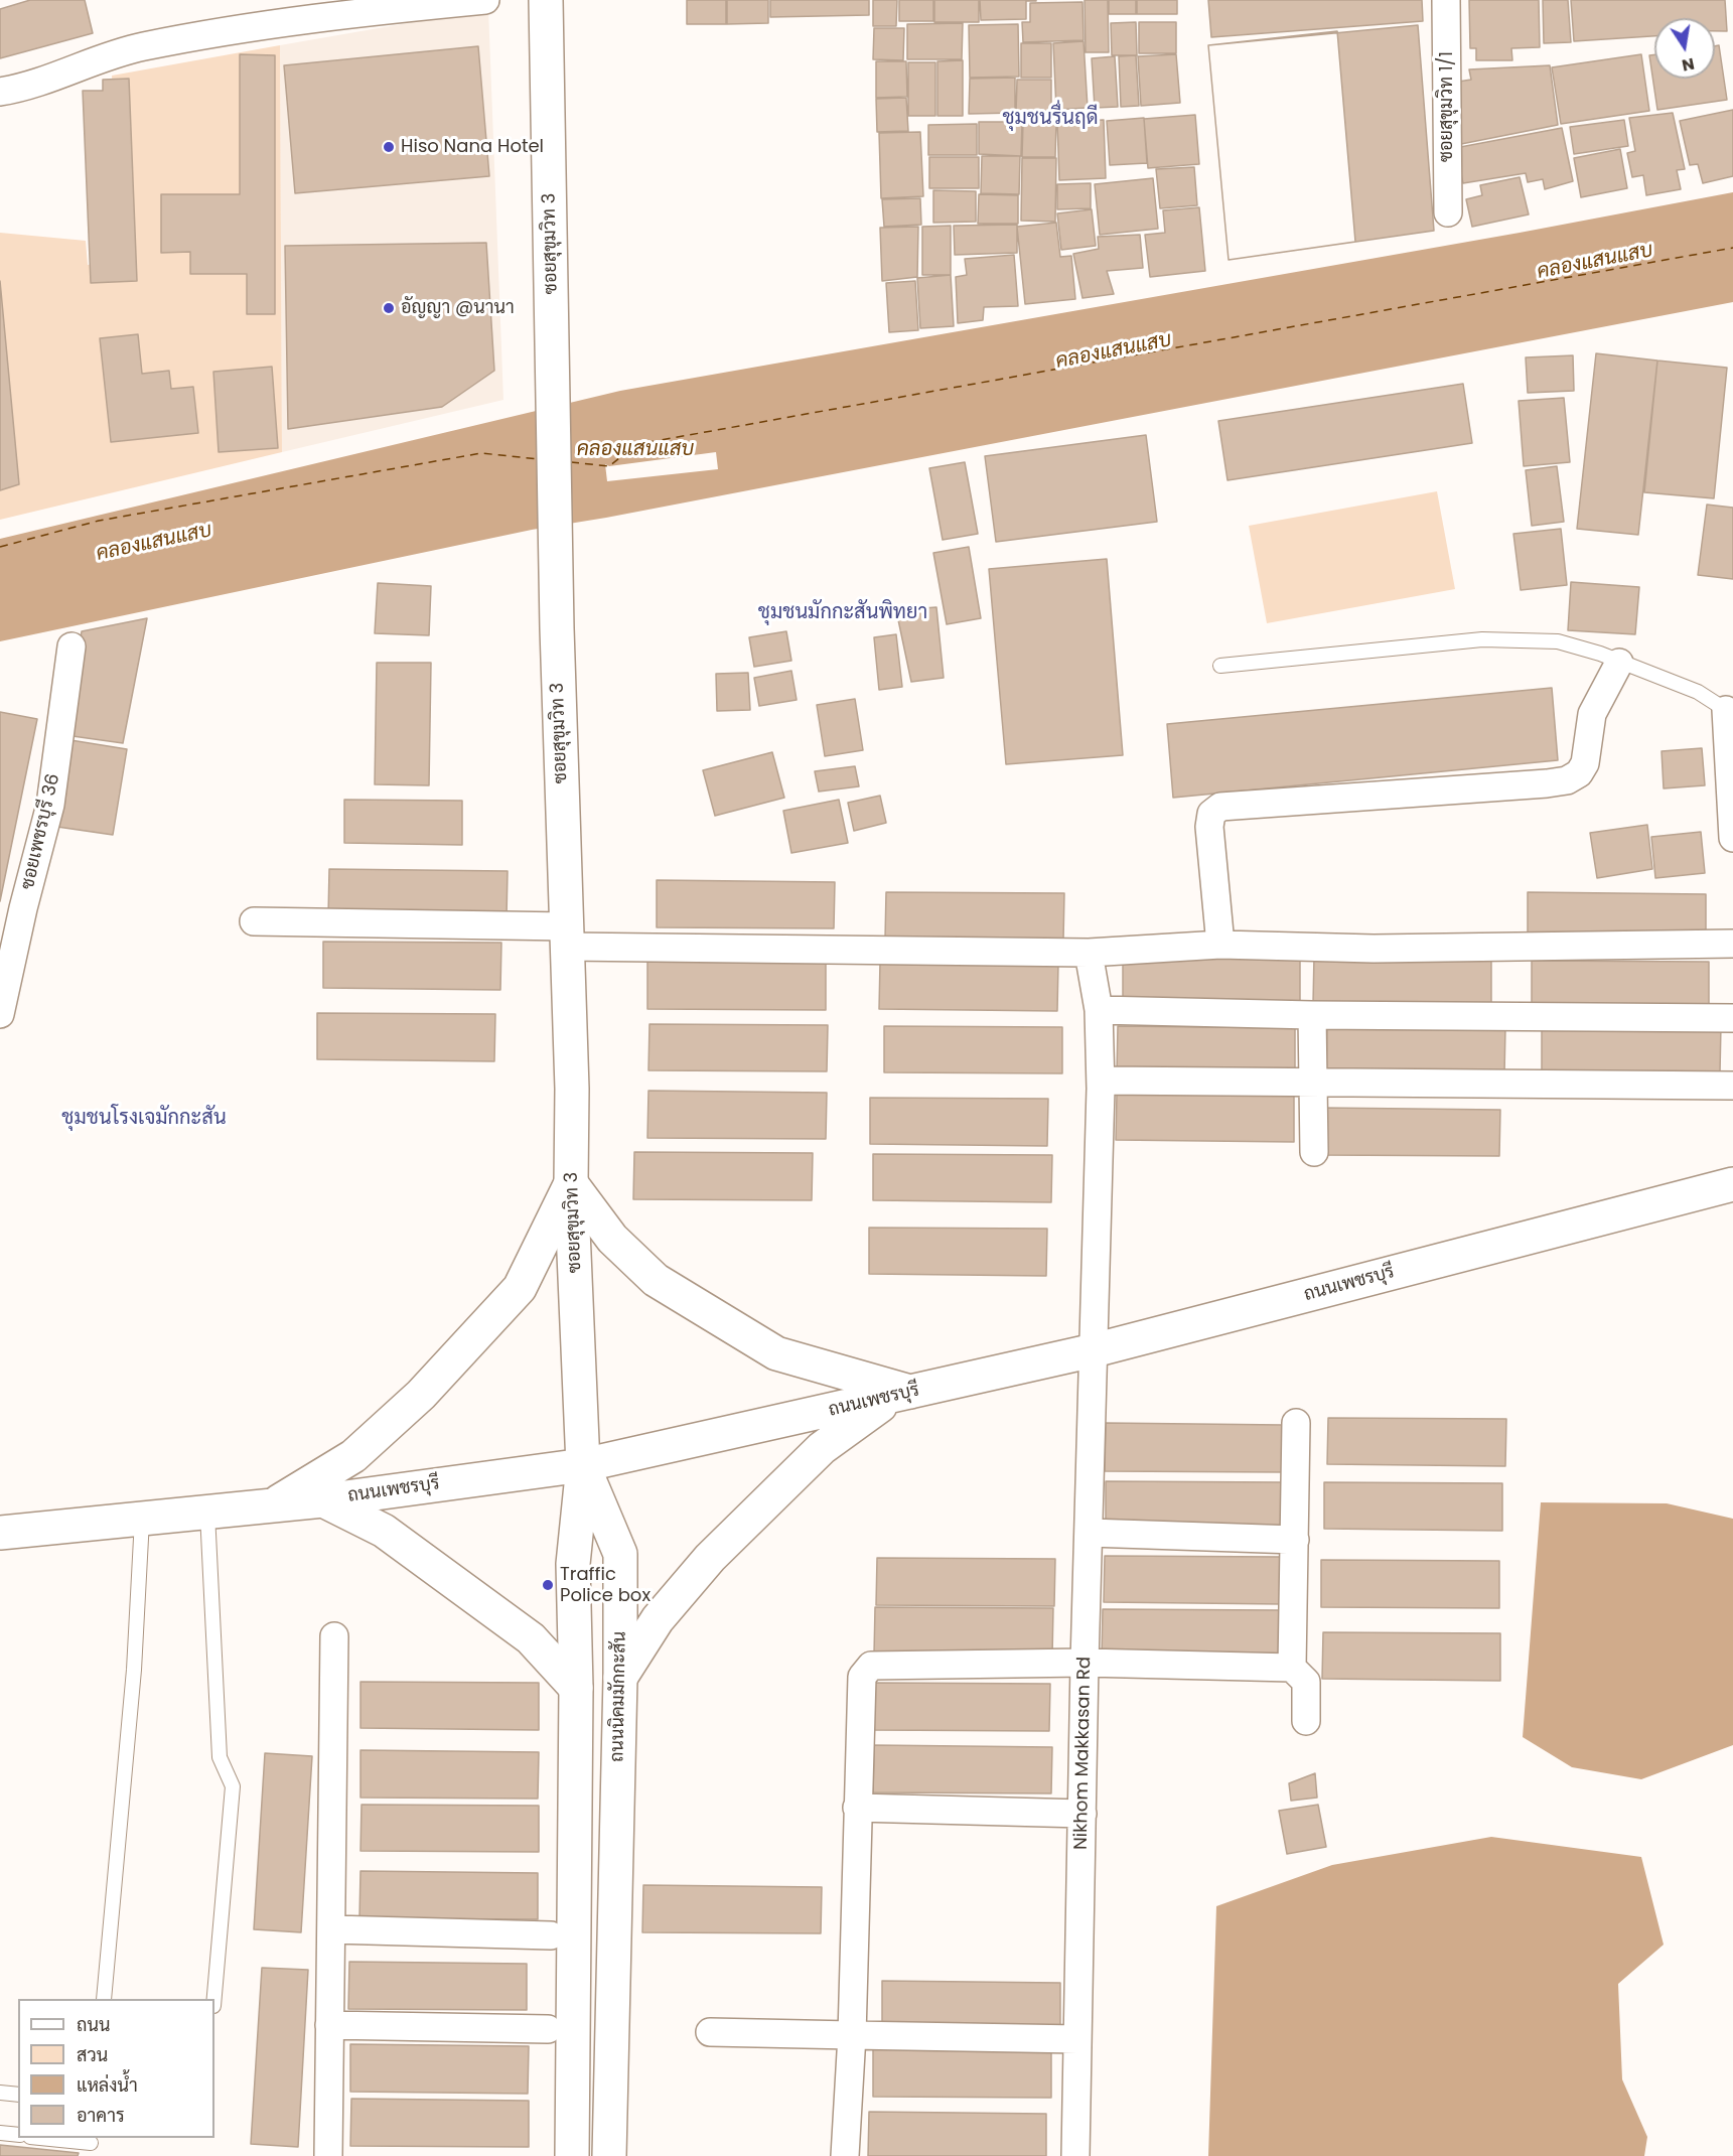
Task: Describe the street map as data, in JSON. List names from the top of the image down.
{
  "streets": {
    "main road": ["ซอยสุขุมวิท 3", "ถนนเพชรบุรี", "ถนนนิคมมักกะสัน"],
    "street": ["ซอยสุขุมวิท 1/1", "ซอยเพชรบุรี 36", "Nikhom Makkasan Rd"]
  },
  "crossings": [
    ["ซอยสุขุมวิท 3", "ถนนเพชรบุรี"],
    ["ซอยสุขุมวิท 3", "ถนนนิคมมักกะสัน"],
    ["ถนนเพชรบุรี", "ถนนนิคมมักกะสัน"],
    ["ถนนเพชรบุรี", "Nikhom Makkasan Rd"]
  ],
  "districts": ["ชุมชนรื่นฤดี", "ชุมชนมักกะสันพิทยา", "ชุมชนโรงเจมักกะสัน"],
  "water": ["คลองแสนแสบ"],
  "places": ["Hiso Nana Hotel", "อัญญา @นานา", "Traffic Police box"],
  "legend": [
    "ถนน",
    "สวน",
    "แหล่งน้ำ",
    "อาคาร"
  ],
  "north": "bottom"
}
